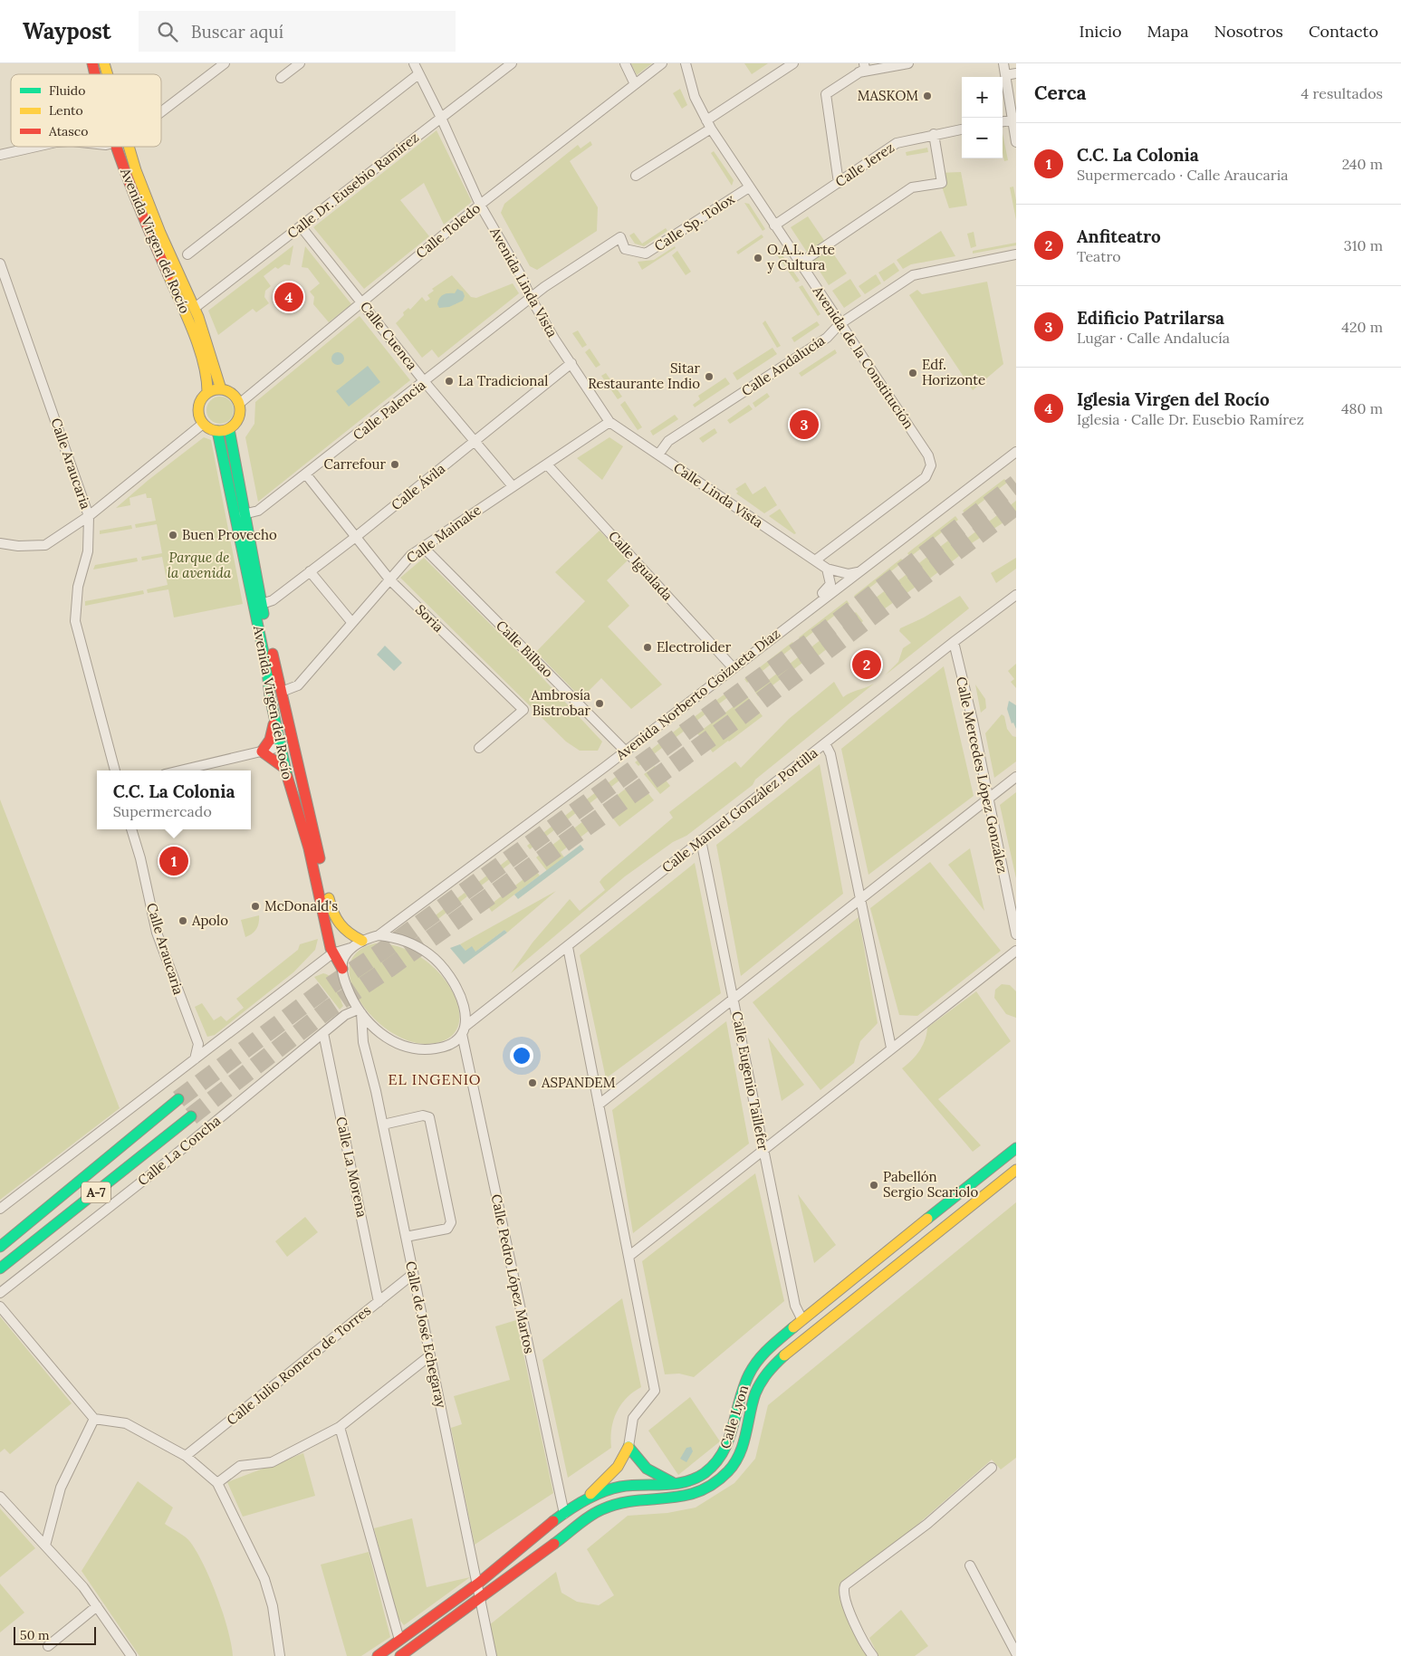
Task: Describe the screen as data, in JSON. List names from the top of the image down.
{
  "streets": {
    "main road": ["Avenida Virgen del Rocío", "A-7", "Calle Lyon"],
    "street": [
      "Calle Jerez",
      "Calle Dr. Eusebio Ramírez",
      "Calle Sp. Tolox",
      "Calle Toledo",
      "Avenida Linda Vista",
      "Calle Cuenca",
      "Avenida de la Constitución",
      "Calle Andalucía",
      "Calle Palencia",
      "Calle Araucaria",
      "Calle Ávila",
      "Calle Linda Vista",
      "Calle Mainake",
      "Calle Igualada",
      "Soria",
      "Calle Bilbao",
      "Avenida Norberto Goizueta Díaz",
      "Calle Mercedes López González",
      "Calle Manuel González Portilla",
      "Calle Eugenio Taillefer",
      "Calle La Concha",
      "Calle La Morena",
      "Calle Pedro López Martos",
      "Calle de José Echegaray",
      "Calle Julio Romero de Torres"
    ]
  },
  "crossings": [
    ["Calle Jerez", "Avenida de la Constitución"],
    ["Calle Dr. Eusebio Ramírez", "Avenida Virgen del Rocío"],
    ["Calle Dr. Eusebio Ramírez", "Avenida Linda Vista"],
    ["Calle Dr. Eusebio Ramírez", "Calle Cuenca"],
    ["Calle Sp. Tolox", "Avenida Linda Vista"],
    ["Calle Sp. Tolox", "Avenida de la Constitución"],
    ["Calle Sp. Tolox", "Calle Palencia"],
    ["Calle Toledo", "Avenida Virgen del Rocío"],
    ["Calle Toledo", "Avenida Linda Vista"],
    ["Calle Toledo", "Calle Cuenca"],
    ["Avenida Virgen del Rocío", "Calle Palencia"],
    ["Avenida Virgen del Rocío", "Calle Ávila"],
    ["Avenida Virgen del Rocío", "Calle Mainake"],
    ["Avenida Virgen del Rocío", "Avenida Norberto Goizueta Díaz"],
    ["Avenida Virgen del Rocío", "Calle Manuel González Portilla"],
    ["Avenida Virgen del Rocío", "Calle La Concha"],
    ["Avenida Virgen del Rocío", "Calle Pedro López Martos"],
    ["Avenida Virgen del Rocío", "Calle de José Echegaray"],
    ["Avenida Linda Vista", "Calle Palencia"],
    ["Avenida Linda Vista", "Calle Ávila"],
    ["Avenida Linda Vista", "Calle Linda Vista"],
    ["Avenida Linda Vista", "Calle Mainake"],
    ["Calle Cuenca", "Calle Palencia"],
    ["Calle Cuenca", "Calle Ávila"],
    ["Calle Cuenca", "Calle Mainake"],
    ["Avenida de la Constitución", "Calle Andalucía"],
    ["Avenida de la Constitución", "Calle Linda Vista"],
    ["Calle Andalucía", "Calle Linda Vista"],
    ["Calle Palencia", "Soria"],
    ["Calle Ávila", "Soria"],
    ["Calle Linda Vista", "Calle Mainake"],
    ["Calle Linda Vista", "Avenida Norberto Goizueta Díaz"],
    ["Calle Mainake", "Calle Igualada"],
    ["Calle Mainake", "Soria"],
    ["Calle Mainake", "Calle Bilbao"],
    ["Calle Igualada", "Avenida Norberto Goizueta Díaz"],
    ["Calle Bilbao", "Avenida Norberto Goizueta Díaz"],
    ["Avenida Norberto Goizueta Díaz", "Calle Manuel González Portilla"],
    ["Avenida Norberto Goizueta Díaz", "Calle La Concha"],
    ["Avenida Norberto Goizueta Díaz", "Calle Pedro López Martos"],
    ["Avenida Norberto Goizueta Díaz", "Calle de José Echegaray"],
    ["Calle Mercedes López González", "Calle Manuel González Portilla"],
    ["Calle Manuel González Portilla", "Calle Eugenio Taillefer"],
    ["Calle Manuel González Portilla", "Calle La Concha"],
    ["Calle Manuel González Portilla", "Calle Pedro López Martos"],
    ["Calle Manuel González Portilla", "Calle de José Echegaray"],
    ["Calle Eugenio Taillefer", "Calle Lyon"],
    ["Calle La Concha", "Calle La Morena"],
    ["Calle La Concha", "Calle Pedro López Martos"],
    ["Calle La Concha", "Calle de José Echegaray"],
    ["Calle La Morena", "Calle Julio Romero de Torres"],
    ["Calle Pedro López Martos", "Calle de José Echegaray"],
    ["Calle Pedro López Martos", "Calle Lyon"],
    ["Calle de José Echegaray", "Calle Julio Romero de Torres"],
    ["Calle de José Echegaray", "Calle Lyon"]
  ],
  "districts": ["EL INGENIO"],
  "parks": ["Parque de la avenida"],
  "places": [
    "MASKOM",
    "O.A.L. Arte y Cultura",
    "Edf. Horizonte",
    "Sitar Restaurante Indio",
    "La Tradicional",
    "Carrefour",
    "Buen Provecho",
    "Electrolider",
    "Ambrosía Bistrobar",
    "McDonald's",
    "Apolo",
    "ASPANDEM",
    "Pabellón Sergio Scariolo"
  ],
  "legend": ["Fluido", "Lento", "Atasco"],
  "scale_bar": "50 m",
  "page": {
    "header": "Waypost",
    "search": "Buscar aquí",
    "nav": [
      "Inicio",
      "Mapa",
      "Nosotros",
      "Contacto"
    ],
    "heading": ["Cerca", "4 resultados"],
    "map_buttons": ["+", "−"],
    "list": [
      {
        "mark": "1",
        "name": "C.C. La Colonia",
        "note": "Supermercado · Calle Araucaria",
        "value": "240 m"
      },
      {
        "mark": "2",
        "name": "Anfiteatro",
        "note": "Teatro",
        "value": "310 m"
      },
      {
        "mark": "3",
        "name": "Edificio Patrilarsa",
        "note": "Lugar · Calle Andalucía",
        "value": "420 m"
      },
      {
        "mark": "4",
        "name": "Iglesia Virgen del Rocío",
        "note": "Iglesia · Calle Dr. Eusebio Ramírez",
        "value": "480 m"
      }
    ],
    "pins": [
      "4",
      "3",
      "2",
      "1"
    ],
    "popup": ["C.C. La Colonia", "Supermercado"],
    "scale": "50 m"
  }
}
